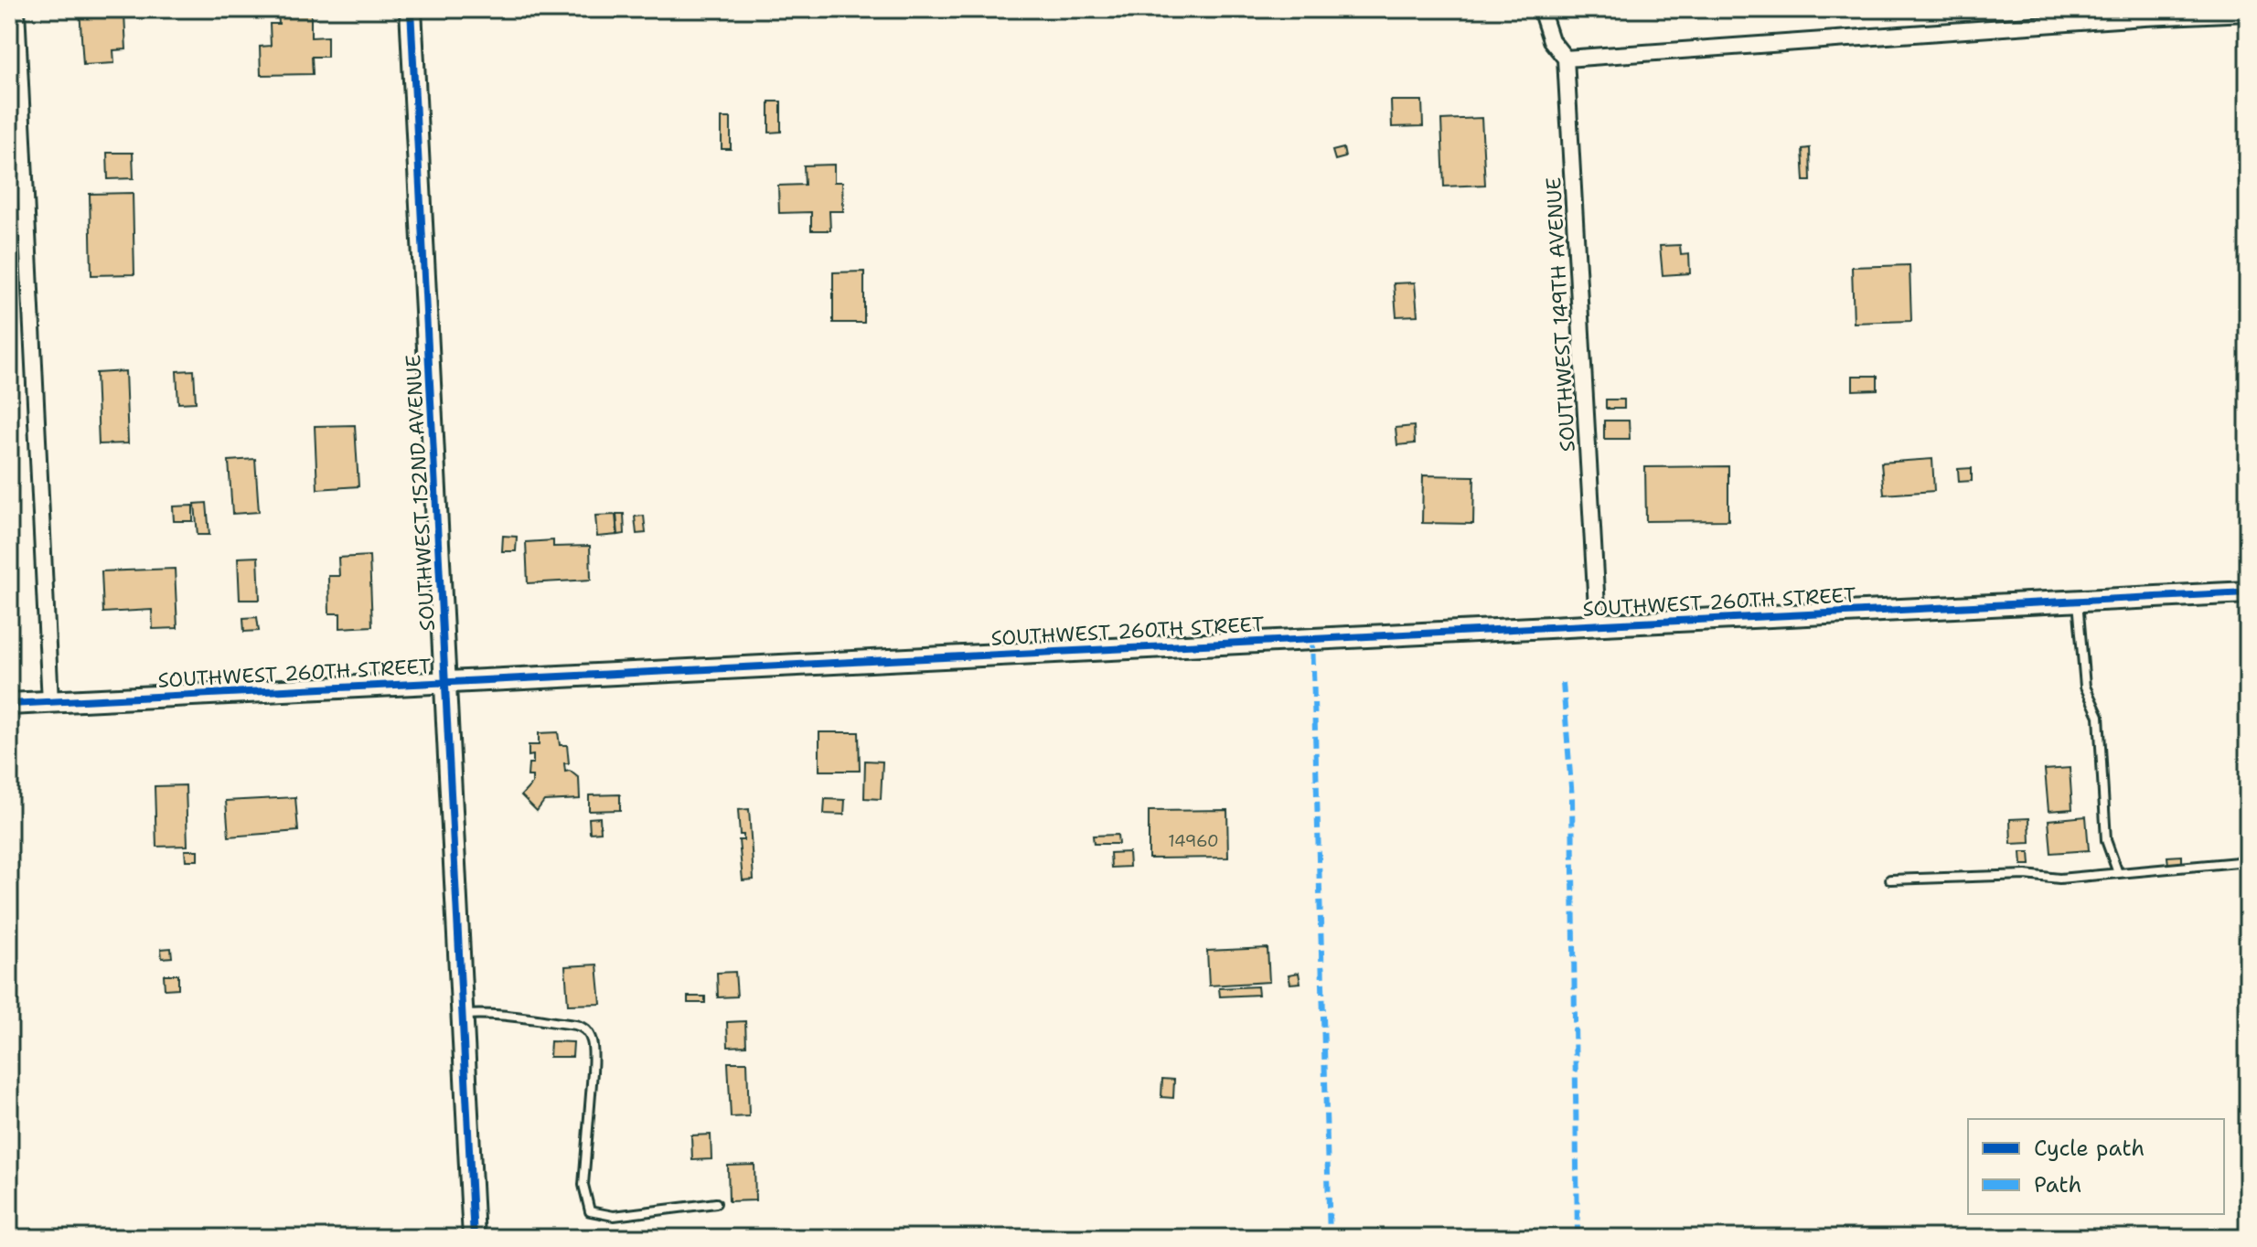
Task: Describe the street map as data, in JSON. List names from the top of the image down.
{
  "streets": {
    "street": ["SOUTHWEST 149TH AVENUE", "SOUTHWEST 152ND AVENUE", "SOUTHWEST 260TH STREET"]
  },
  "crossings": [
    ["SOUTHWEST 149TH AVENUE", "SOUTHWEST 260TH STREET"],
    ["SOUTHWEST 152ND AVENUE", "SOUTHWEST 260TH STREET"]
  ],
  "house_numbers": ["14960"],
  "legend": ["Cycle path", "Path"]
}
